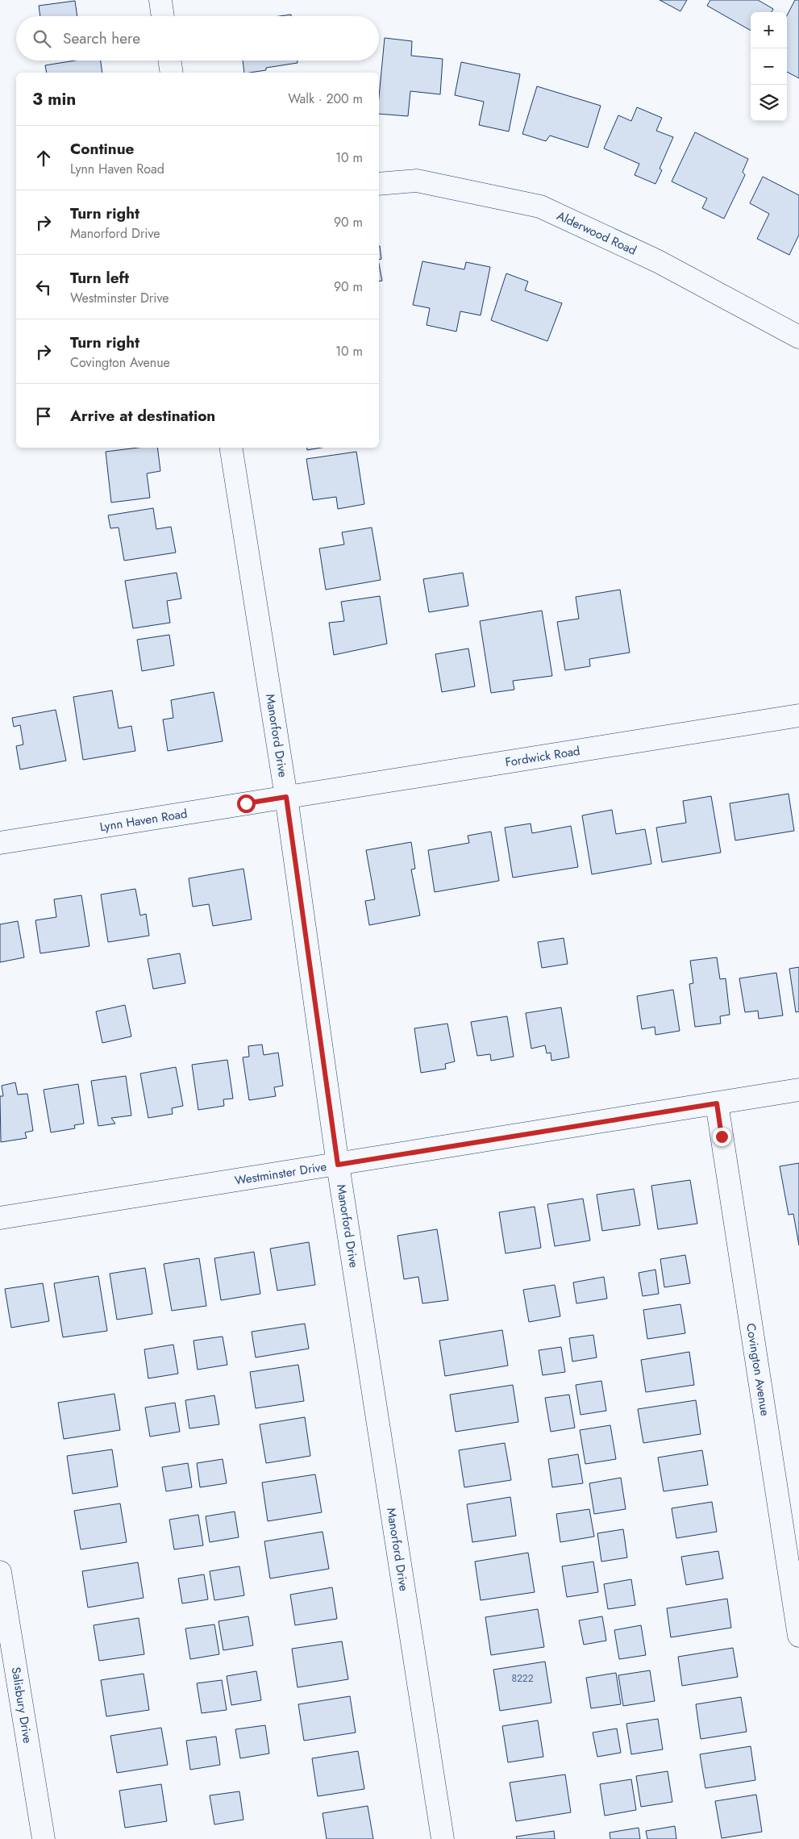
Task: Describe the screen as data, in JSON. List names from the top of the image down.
{
  "streets": {
    "street": [
      "Alderwood Road",
      "Manorford Drive",
      "Fordwick Road",
      "Lynn Haven Road",
      "Westminster Drive",
      "Covington Avenue",
      "Salisbury Drive"
    ]
  },
  "crossings": [
    ["Manorford Drive", "Fordwick Road"],
    ["Manorford Drive", "Lynn Haven Road"],
    ["Manorford Drive", "Westminster Drive"],
    ["Fordwick Road", "Lynn Haven Road"],
    ["Westminster Drive", "Covington Avenue"]
  ],
  "house_numbers": ["8222"],
  "page": {
    "map_buttons": ["+", "−"],
    "search": "Search here",
    "heading": ["3 min", "Walk · 200 m"],
    "list": [
      ["Continue", "Lynn Haven Road", "10 m"],
      ["Turn right", "Manorford Drive", "90 m"],
      ["Turn left", "Westminster Drive", "90 m"],
      ["Turn right", "Covington Avenue", "10 m"],
      "Arrive at destination"
    ]
  }
}
